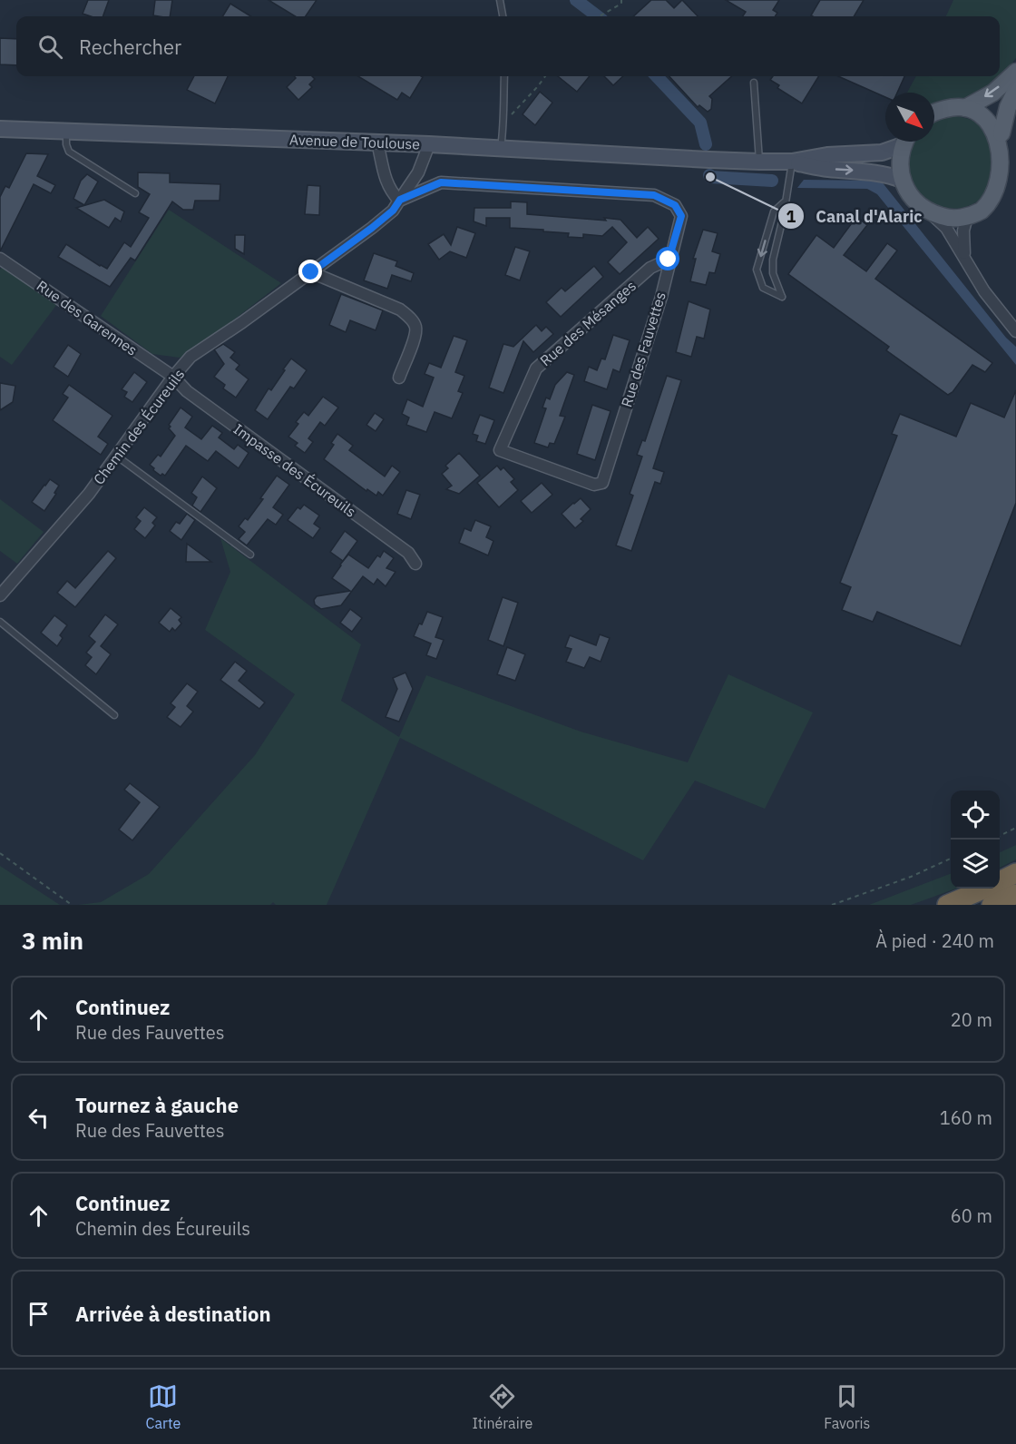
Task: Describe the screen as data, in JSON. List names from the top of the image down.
{
  "streets": {
    "main road": ["Avenue de Toulouse"],
    "street": [
      "Rue des Garennes",
      "Rue des Mésanges",
      "Rue des Fauvettes",
      "Chemin des Écureuils",
      "Impasse des Écureuils"
    ]
  },
  "crossings": [
    ["Avenue de Toulouse", "Chemin des Écureuils"],
    ["Rue des Garennes", "Chemin des Écureuils"],
    ["Rue des Garennes", "Impasse des Écureuils"],
    ["Rue des Mésanges", "Rue des Fauvettes"],
    ["Rue des Fauvettes", "Chemin des Écureuils"],
    ["Chemin des Écureuils", "Impasse des Écureuils"]
  ],
  "places": ["Canal d'Alaric"],
  "north": "bottom right",
  "page": {
    "search": "Rechercher",
    "heading": ["3 min", "À pied · 240 m"],
    "list": [
      ["Continuez", "Rue des Fauvettes", "20 m"],
      ["Tournez à gauche", "Rue des Fauvettes", "160 m"],
      ["Continuez", "Chemin des Écureuils", "60 m"],
      "Arrivée à destination"
    ],
    "nav": ["Carte", "Itinéraire", "Favoris"]
  }
}
